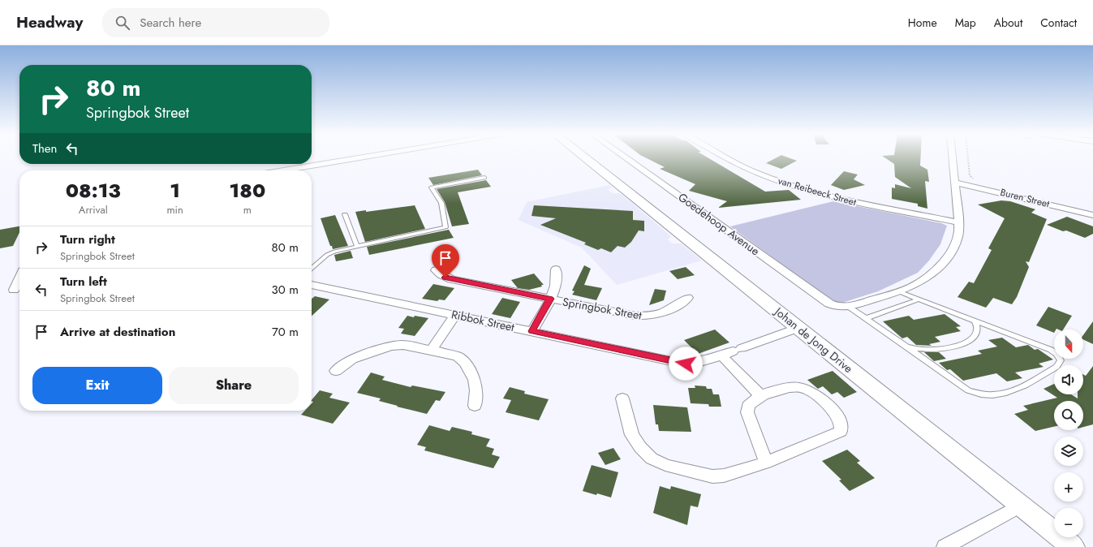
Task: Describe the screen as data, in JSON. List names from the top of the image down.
{
  "streets": {
    "street": [
      "van Reibeeck Street",
      "Buren Street",
      "Goedehoop Avenue",
      "Springbok Street",
      "Ribbok Street",
      "Johan de Jong Drive"
    ]
  },
  "crossings": [
    ["Springbok Street", "Ribbok Street"],
    ["Ribbok Street", "Johan de Jong Drive"]
  ],
  "north": "bottom",
  "page": {
    "header": "Headway",
    "search": "Search here",
    "nav": [
      "Home",
      "Map",
      "About",
      "Contact"
    ],
    "turn": ["80 m", "Springbok Street"],
    "then": "Then",
    "eta": [
      "08:13",
      "Arrival",
      "1",
      "min",
      "180",
      "m"
    ],
    "list": [
      {
        "name": "Turn right",
        "note": "Springbok Street",
        "value": "80 m"
      },
      {
        "name": "Turn left",
        "note": "Springbok Street",
        "value": "30 m"
      },
      {
        "name": "Arrive at destination",
        "value": "70 m"
      }
    ],
    "map_buttons": ["+", "−"],
    "buttons": ["Exit", "Share"]
  }
}
